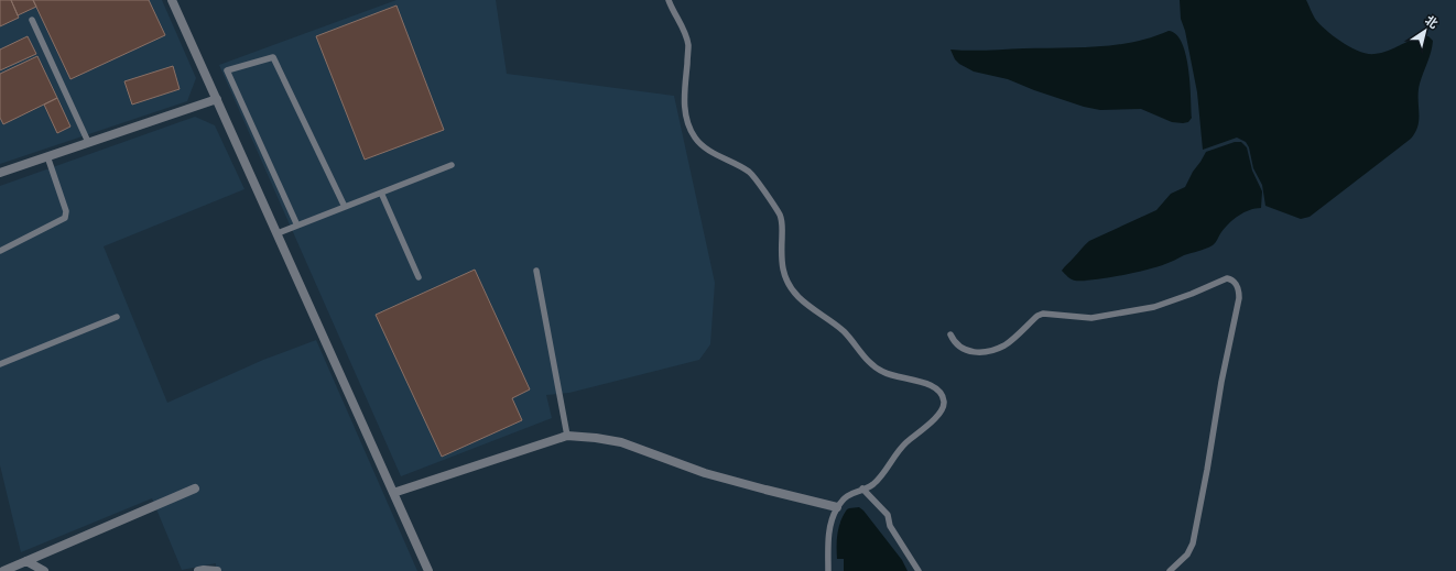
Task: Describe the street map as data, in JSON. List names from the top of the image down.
{
  "north": "top right"
}
